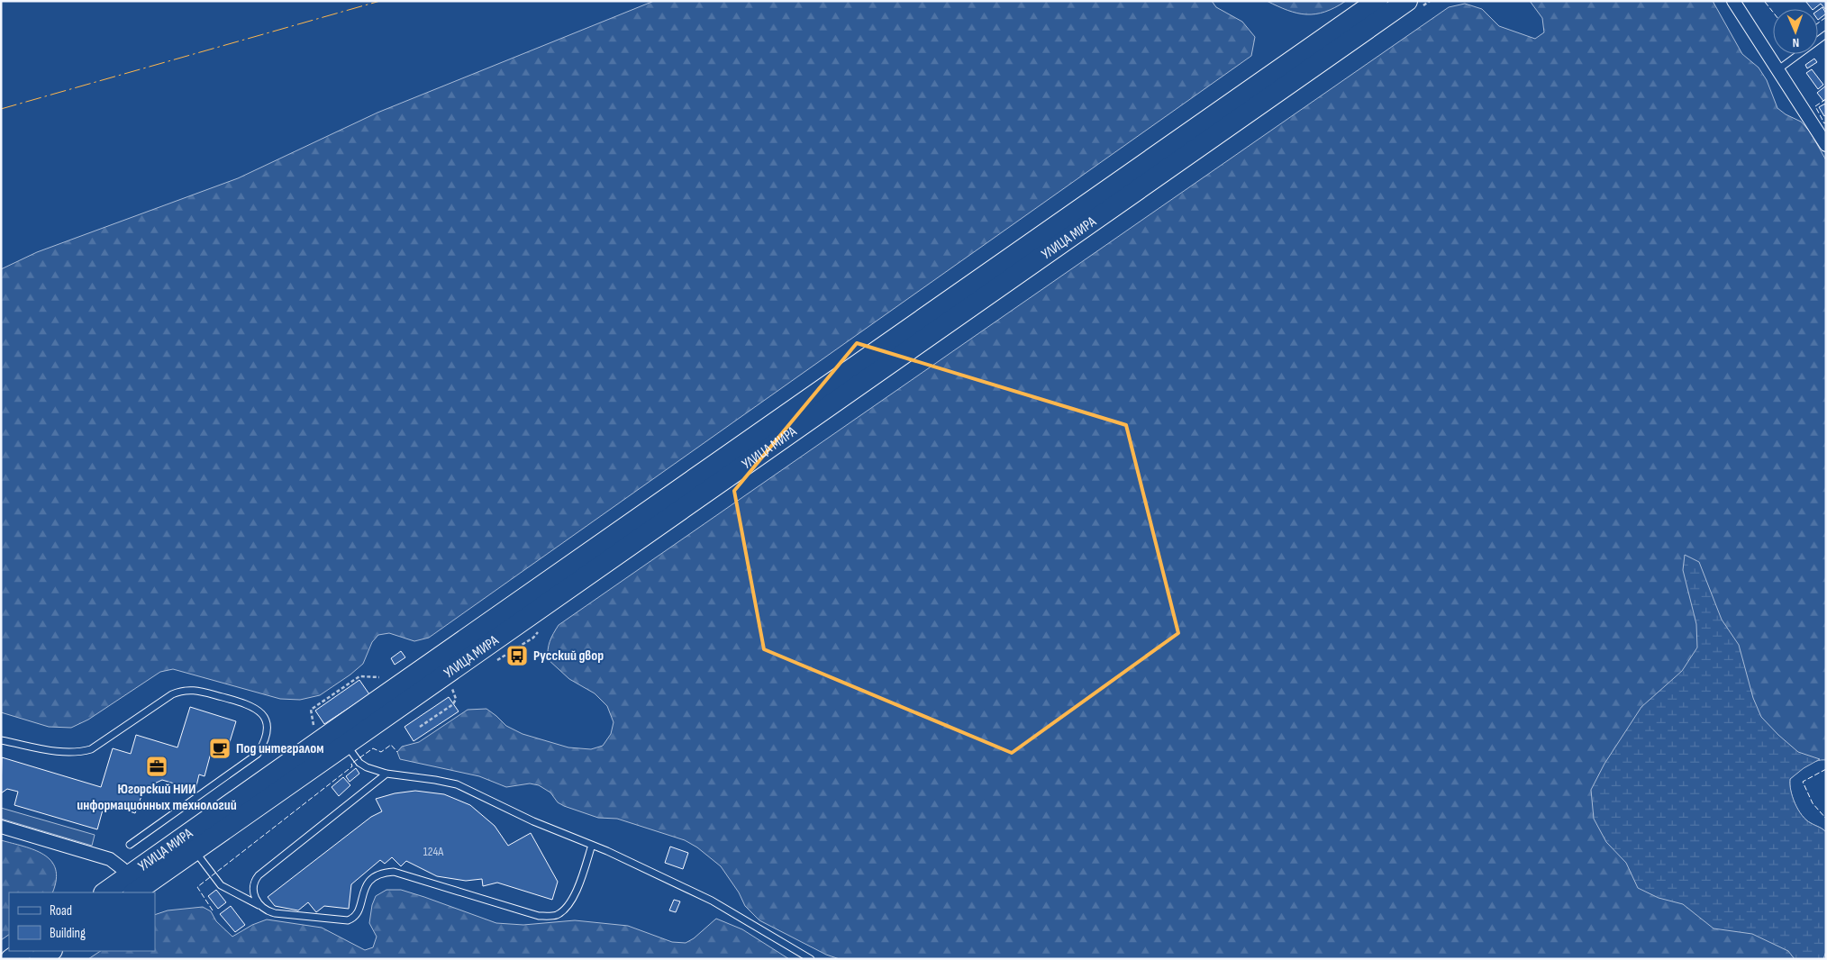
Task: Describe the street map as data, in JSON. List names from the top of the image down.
{
  "streets": {
    "main road": ["УЛИЦА МИРА"]
  },
  "places": {
    "bus stop": ["Русский двор"],
    "cafe": ["Под интегралом"],
    "office": ["Югорский НИИ информационных технологий"]
  },
  "house_numbers": ["124А"],
  "legend": ["Road", "Building"],
  "north": "bottom"
}
